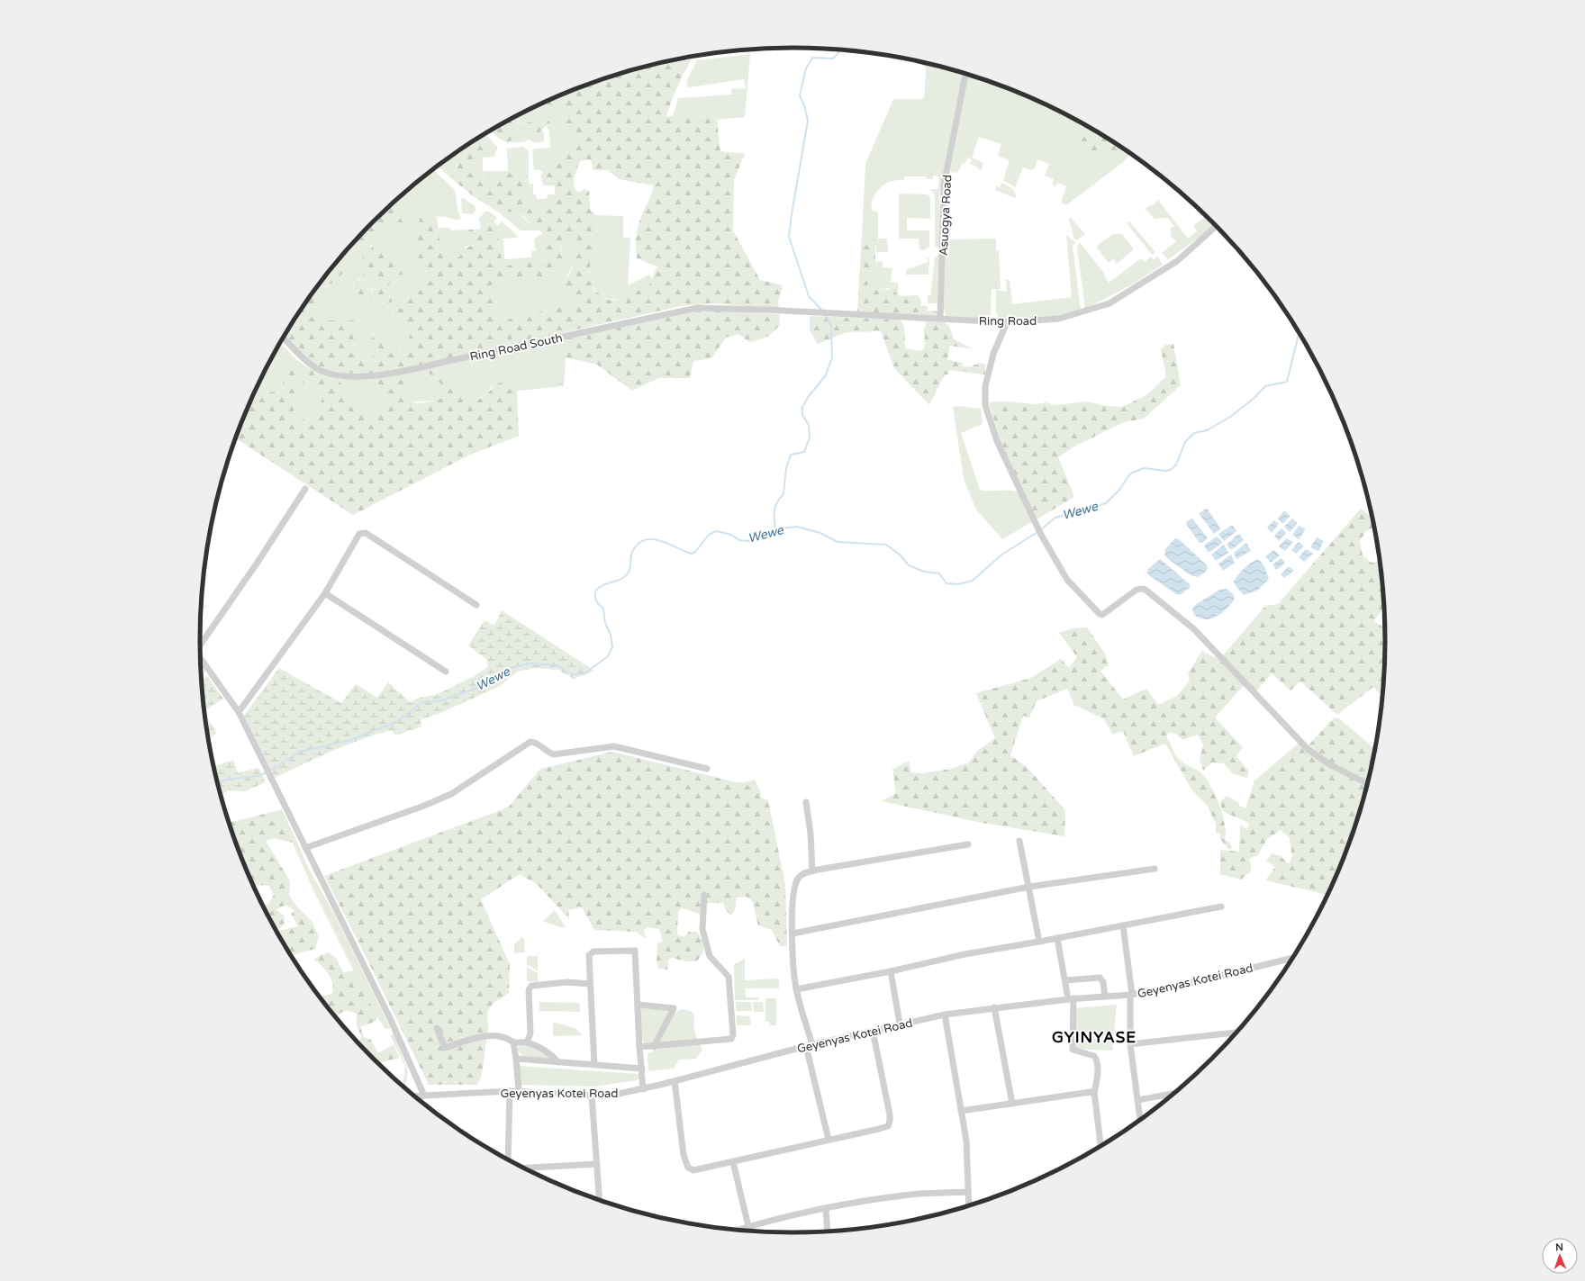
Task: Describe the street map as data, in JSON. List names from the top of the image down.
{
  "streets": {
    "street": [
      "Asuogya Road",
      "Ring Road",
      "Ring Road South",
      "Geyenyas Kotei Road"
    ]
  },
  "crossings": [
    ["Asuogya Road", "Ring Road"],
    ["Ring Road", "Ring Road South"]
  ],
  "districts": ["GYINYASE"],
  "water": ["Wewe"],
  "north": "top"
}
